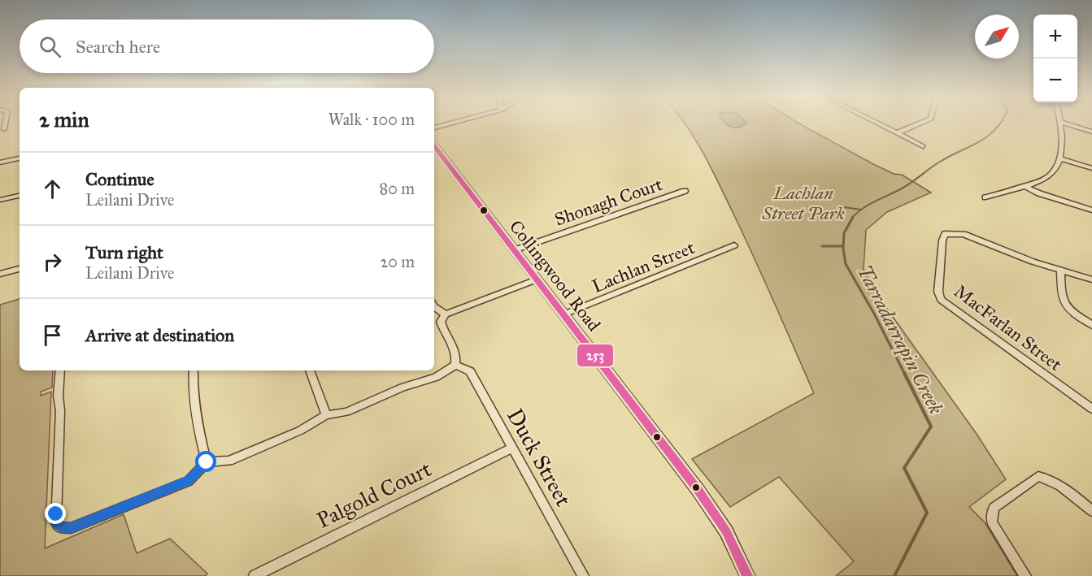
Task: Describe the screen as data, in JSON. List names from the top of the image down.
{
  "streets": {
    "street": [
      "Shonagh Court",
      "Lachlan Street",
      "Collingwood Road",
      "MacFarlan Street",
      "Duck Street",
      "Palgold Court"
    ]
  },
  "crossings": [
    ["Shonagh Court", "Collingwood Road"],
    ["Lachlan Street", "Collingwood Road"],
    ["Duck Street", "Palgold Court"]
  ],
  "water": ["Tarradarrapin Creek"],
  "parks": ["Lachlan Street Park"],
  "lines": ["transit line 253"],
  "north": "top right",
  "page": {
    "map_buttons": ["+", "−"],
    "search": "Search here",
    "heading": ["2 min", "Walk · 100 m"],
    "list": [
      ["Continue", "Leilani Drive", "80 m"],
      ["Turn right", "Leilani Drive", "20 m"],
      "Arrive at destination"
    ]
  }
}
